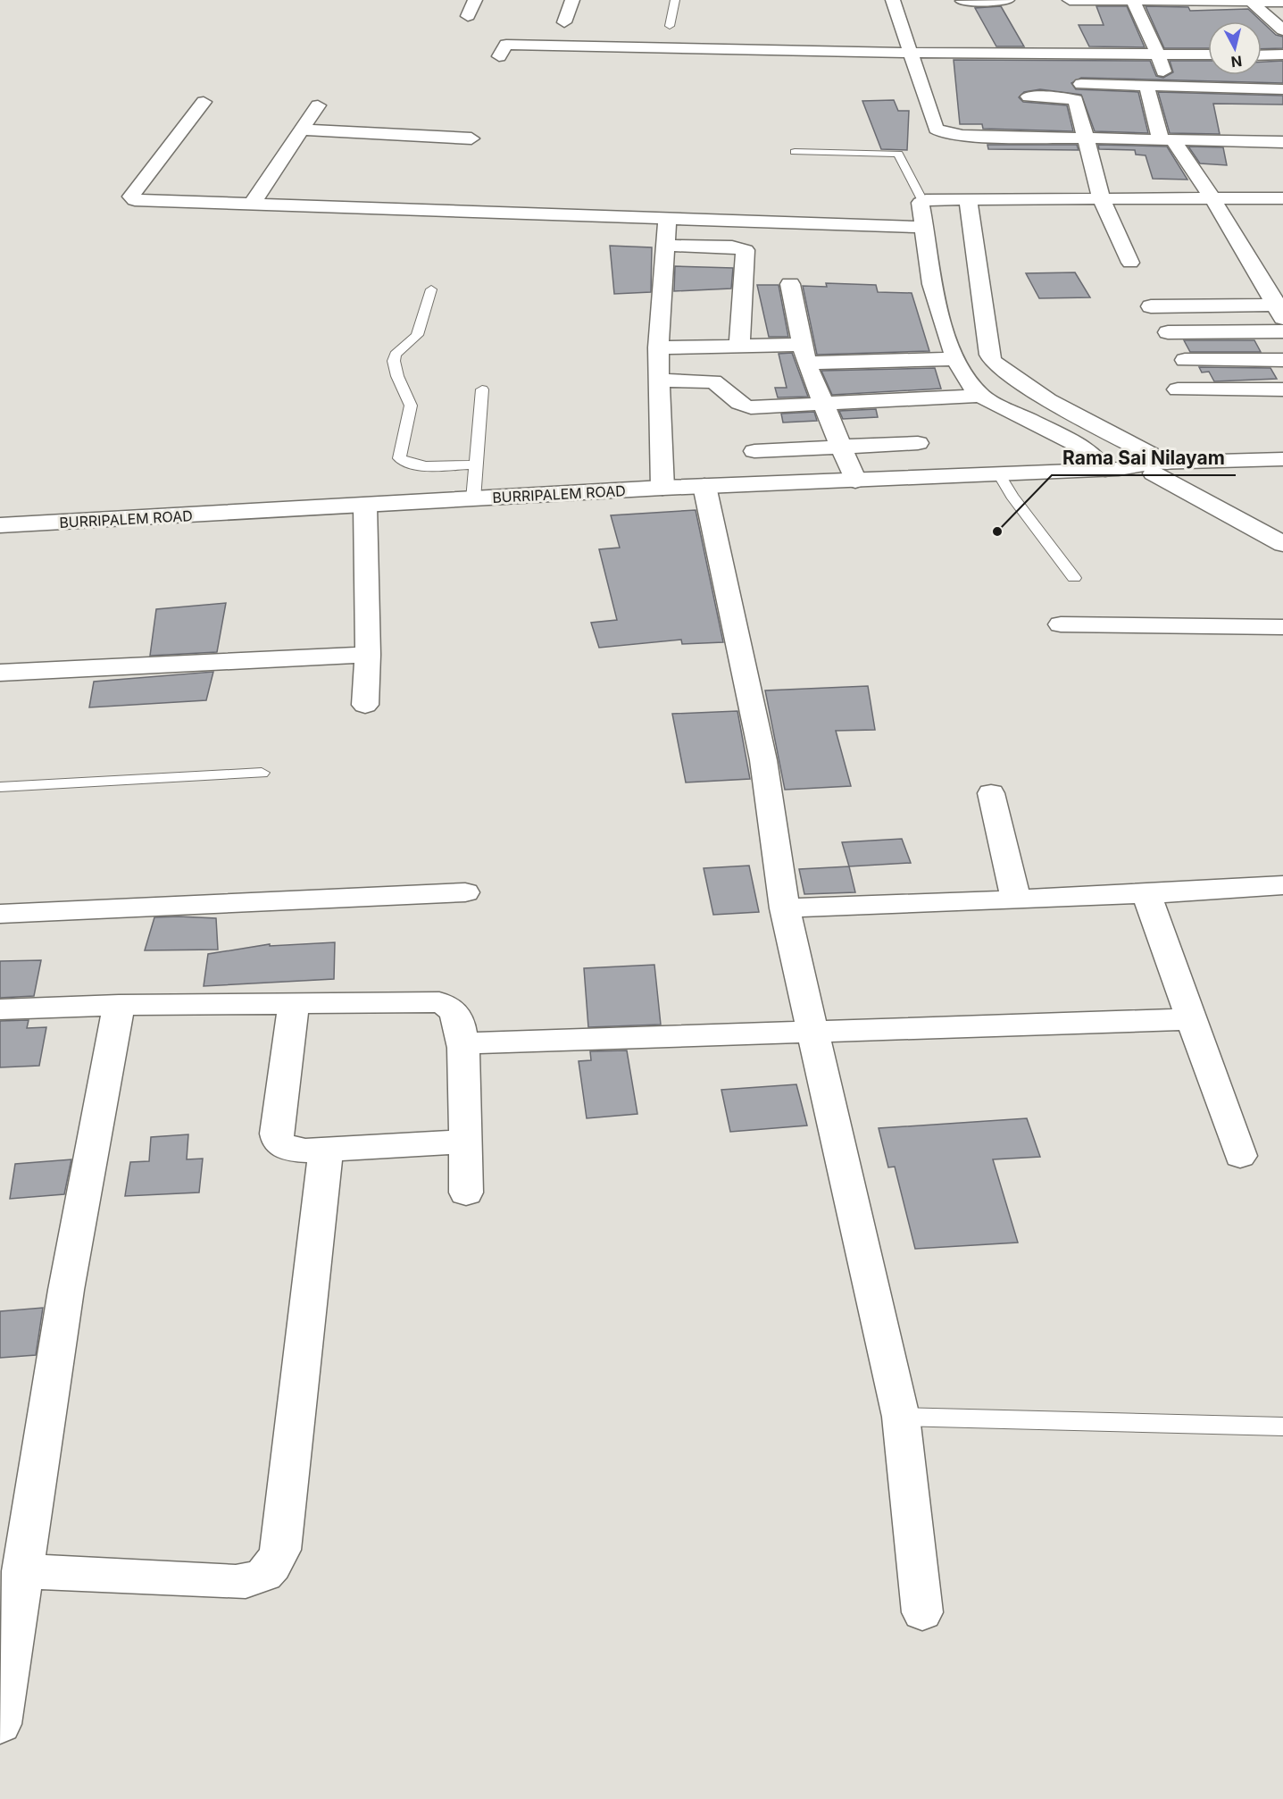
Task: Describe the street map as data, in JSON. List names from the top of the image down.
{
  "streets": {
    "street": ["BURRIPALEM ROAD"]
  },
  "places": ["Rama Sai Nilayam"],
  "north": "bottom"
}
